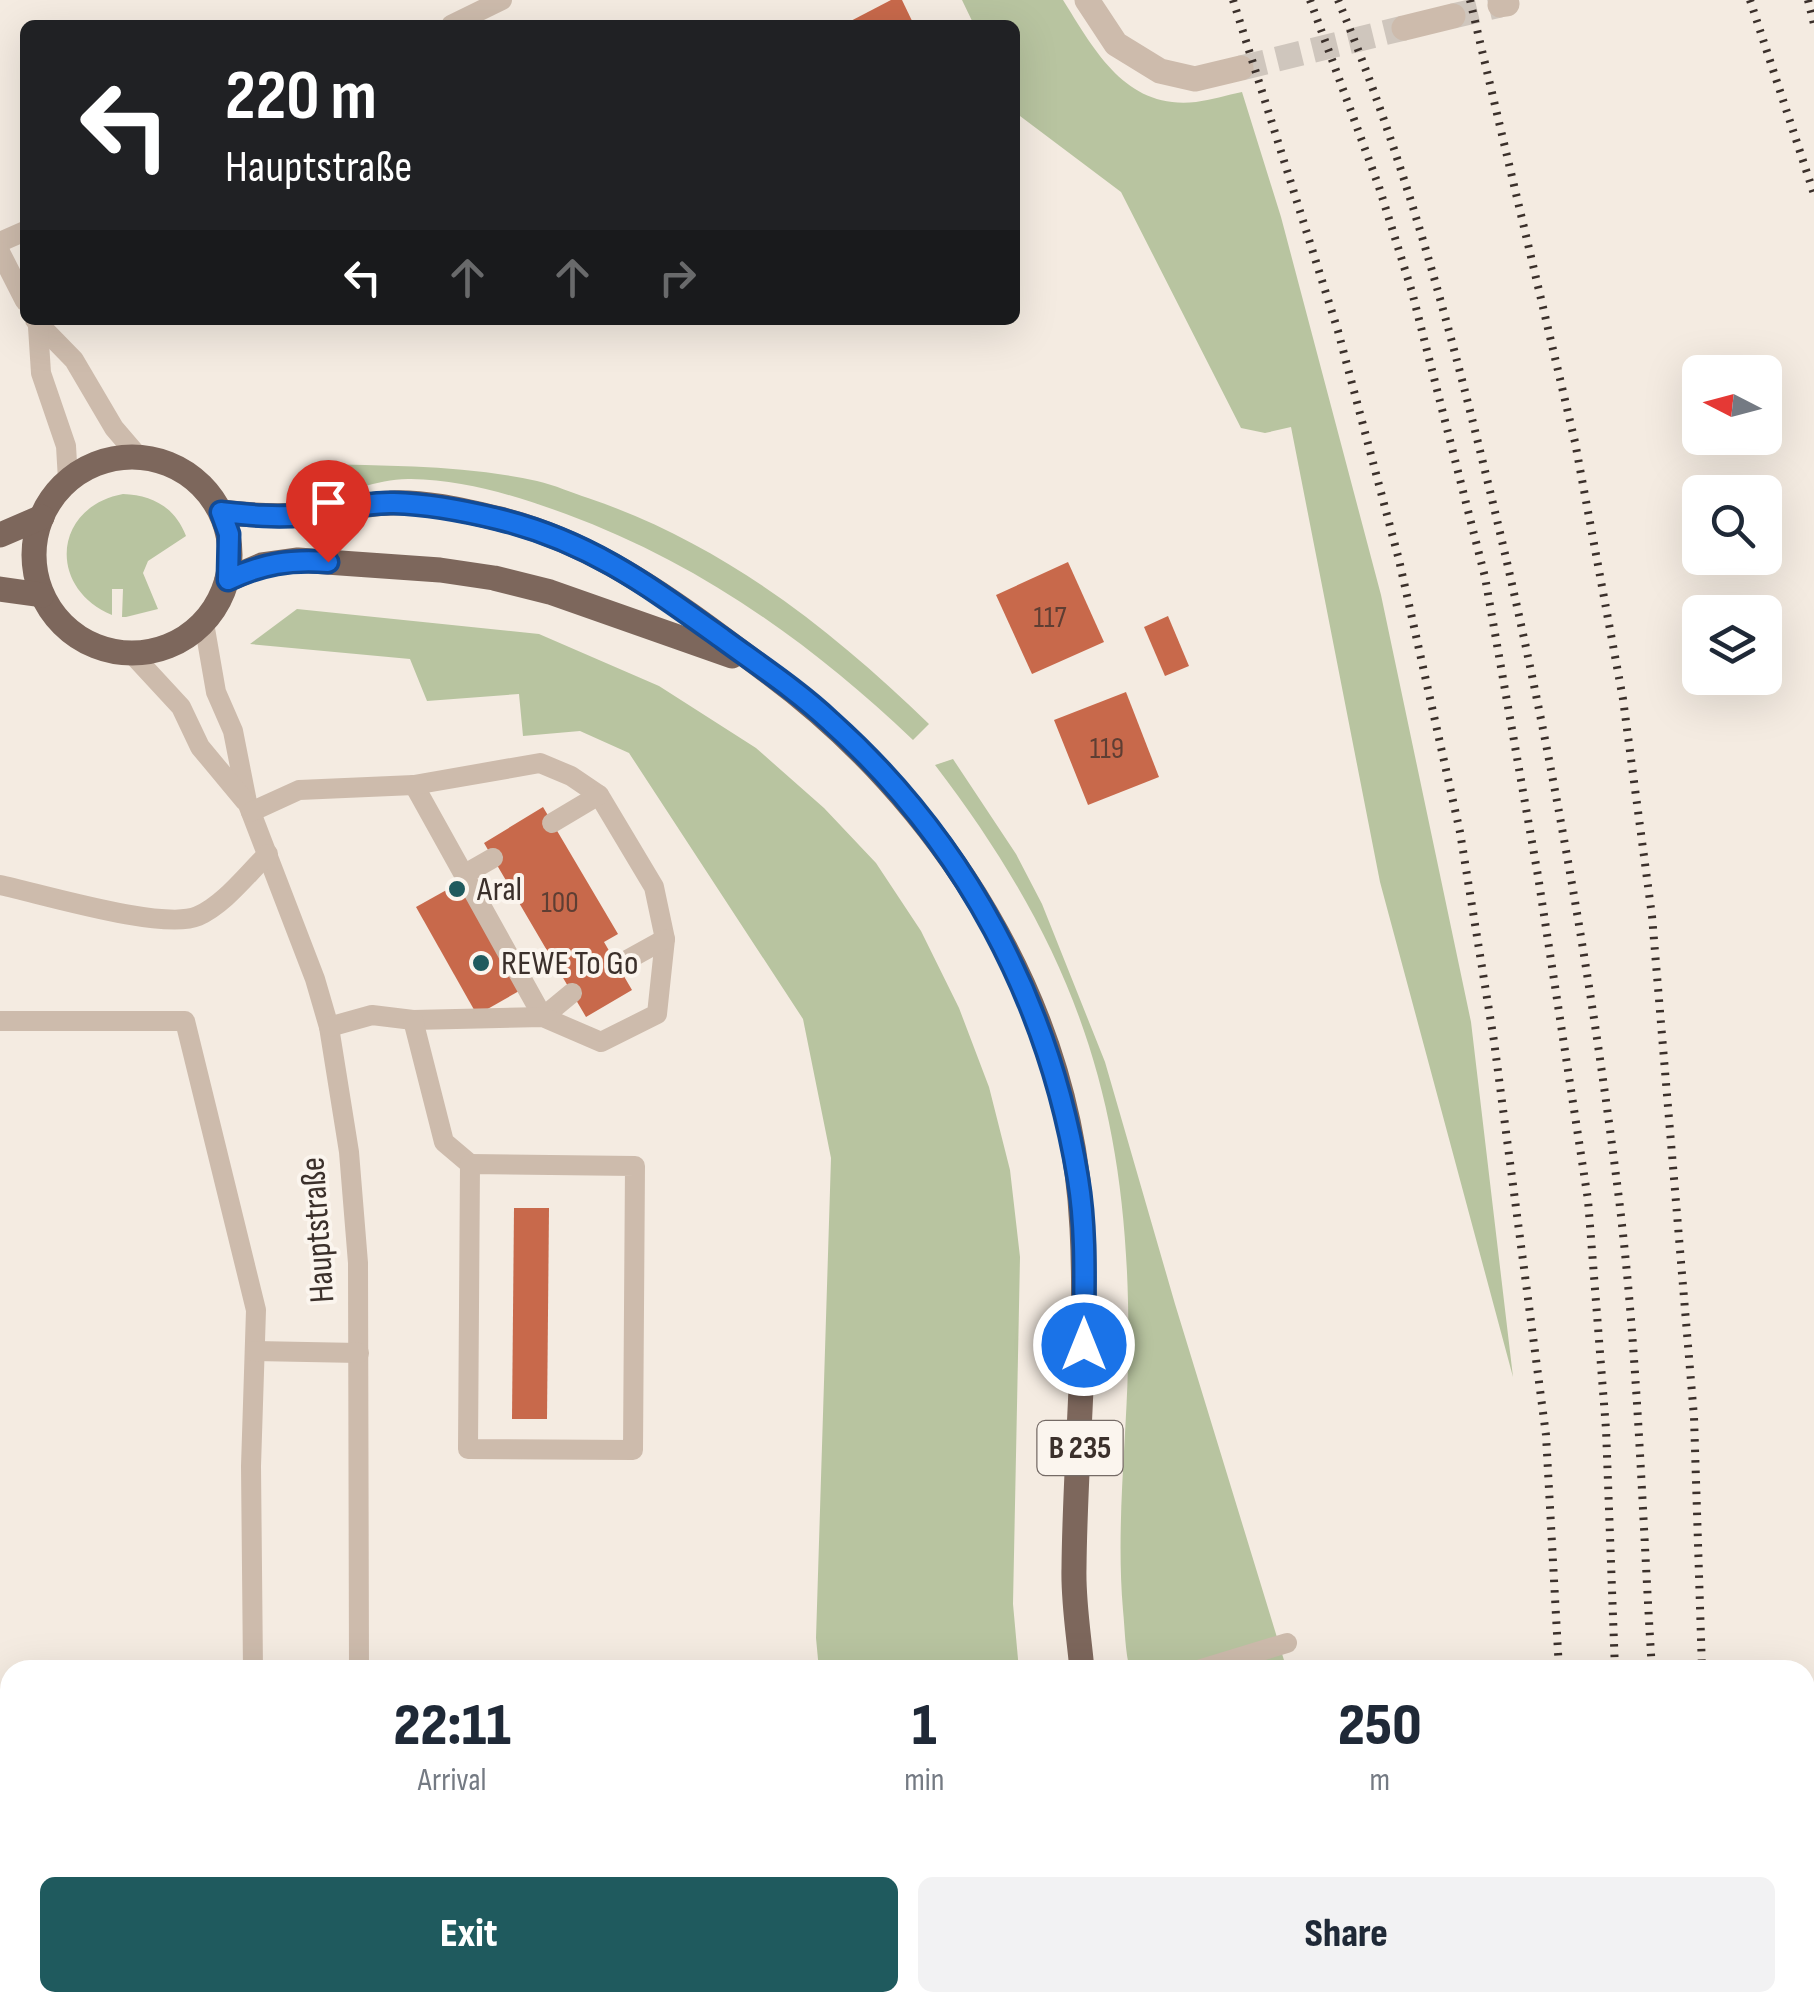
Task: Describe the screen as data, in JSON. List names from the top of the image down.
{
  "streets": {
    "main road": ["B 235"],
    "lane": ["Hauptstraße"]
  },
  "crossings": [
    ["Hauptstraße", "B 235"]
  ],
  "places": ["Aral", "REWE To Go"],
  "house_numbers": ["117", "119", "100"],
  "north": "left",
  "page": {
    "turn": ["220 m", "Hauptstraße"],
    "eta": [
      "22:11",
      "Arrival",
      "1",
      "min",
      "250",
      "m"
    ],
    "buttons": ["Exit", "Share"]
  }
}
